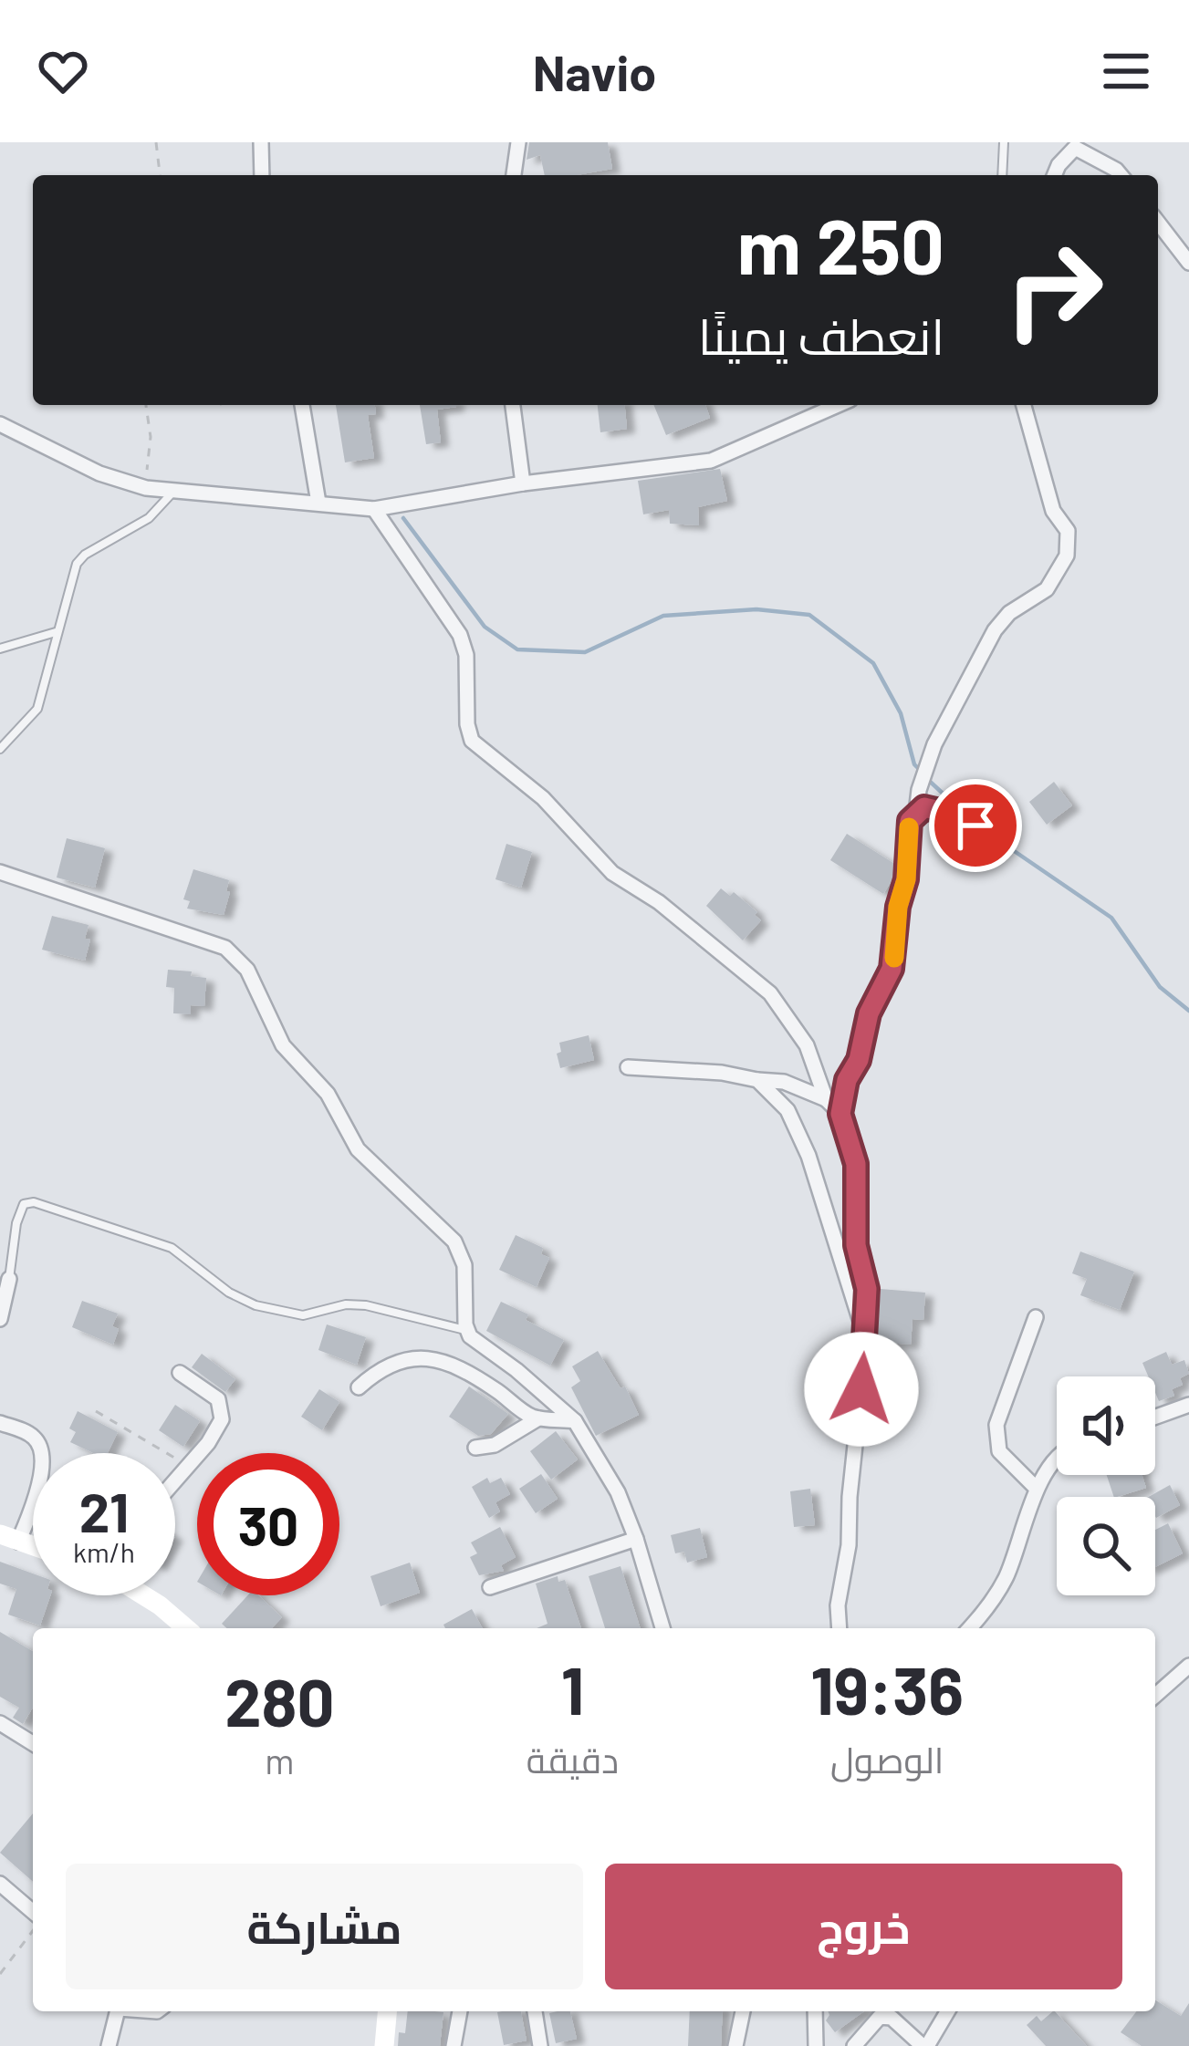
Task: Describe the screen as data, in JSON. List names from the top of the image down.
{
  "page": {
    "header": "Navio",
    "turn": ["250 m", "انعطف يمينًا"],
    "speed": "21 km/h",
    "limit": "30",
    "eta": [
      "19:36",
      "الوصول",
      "1",
      "دقيقة",
      "280",
      "m"
    ],
    "buttons": ["خروج", "مشاركة"]
  }
}
